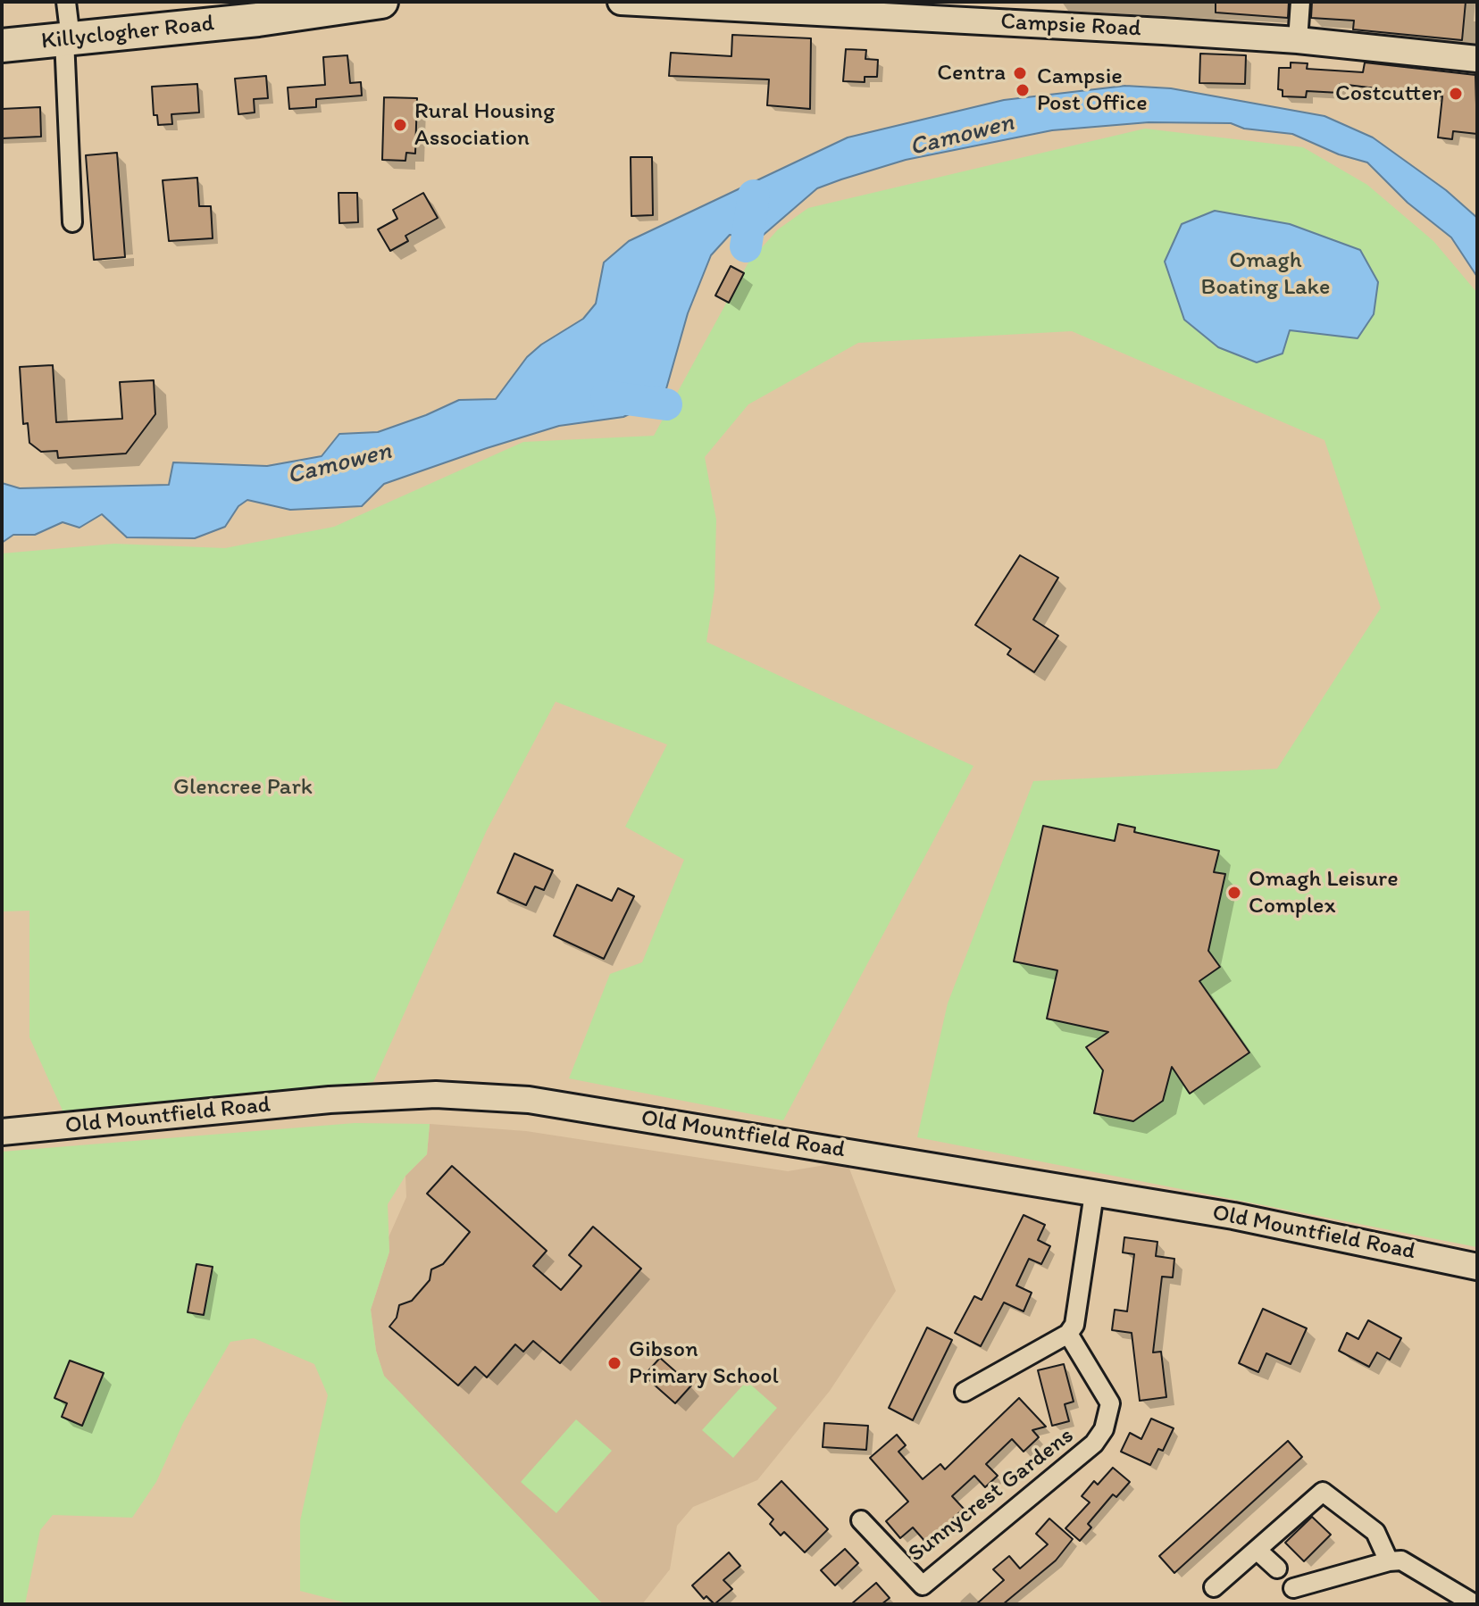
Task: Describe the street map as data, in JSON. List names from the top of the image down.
{
  "streets": {
    "highway": ["Killyclogher Road"],
    "street": ["Campsie Road", "Old Mountfield Road", "Sunnycrest Gardens"]
  },
  "water": ["Camowen"],
  "parks": ["Omagh Boating Lake", "Glencree Park"],
  "places": [
    "Centra",
    "Campsie Post Office",
    "Costcutter",
    "Rural Housing Association",
    "Omagh Leisure Complex",
    "Gibson Primary School"
  ]
}
